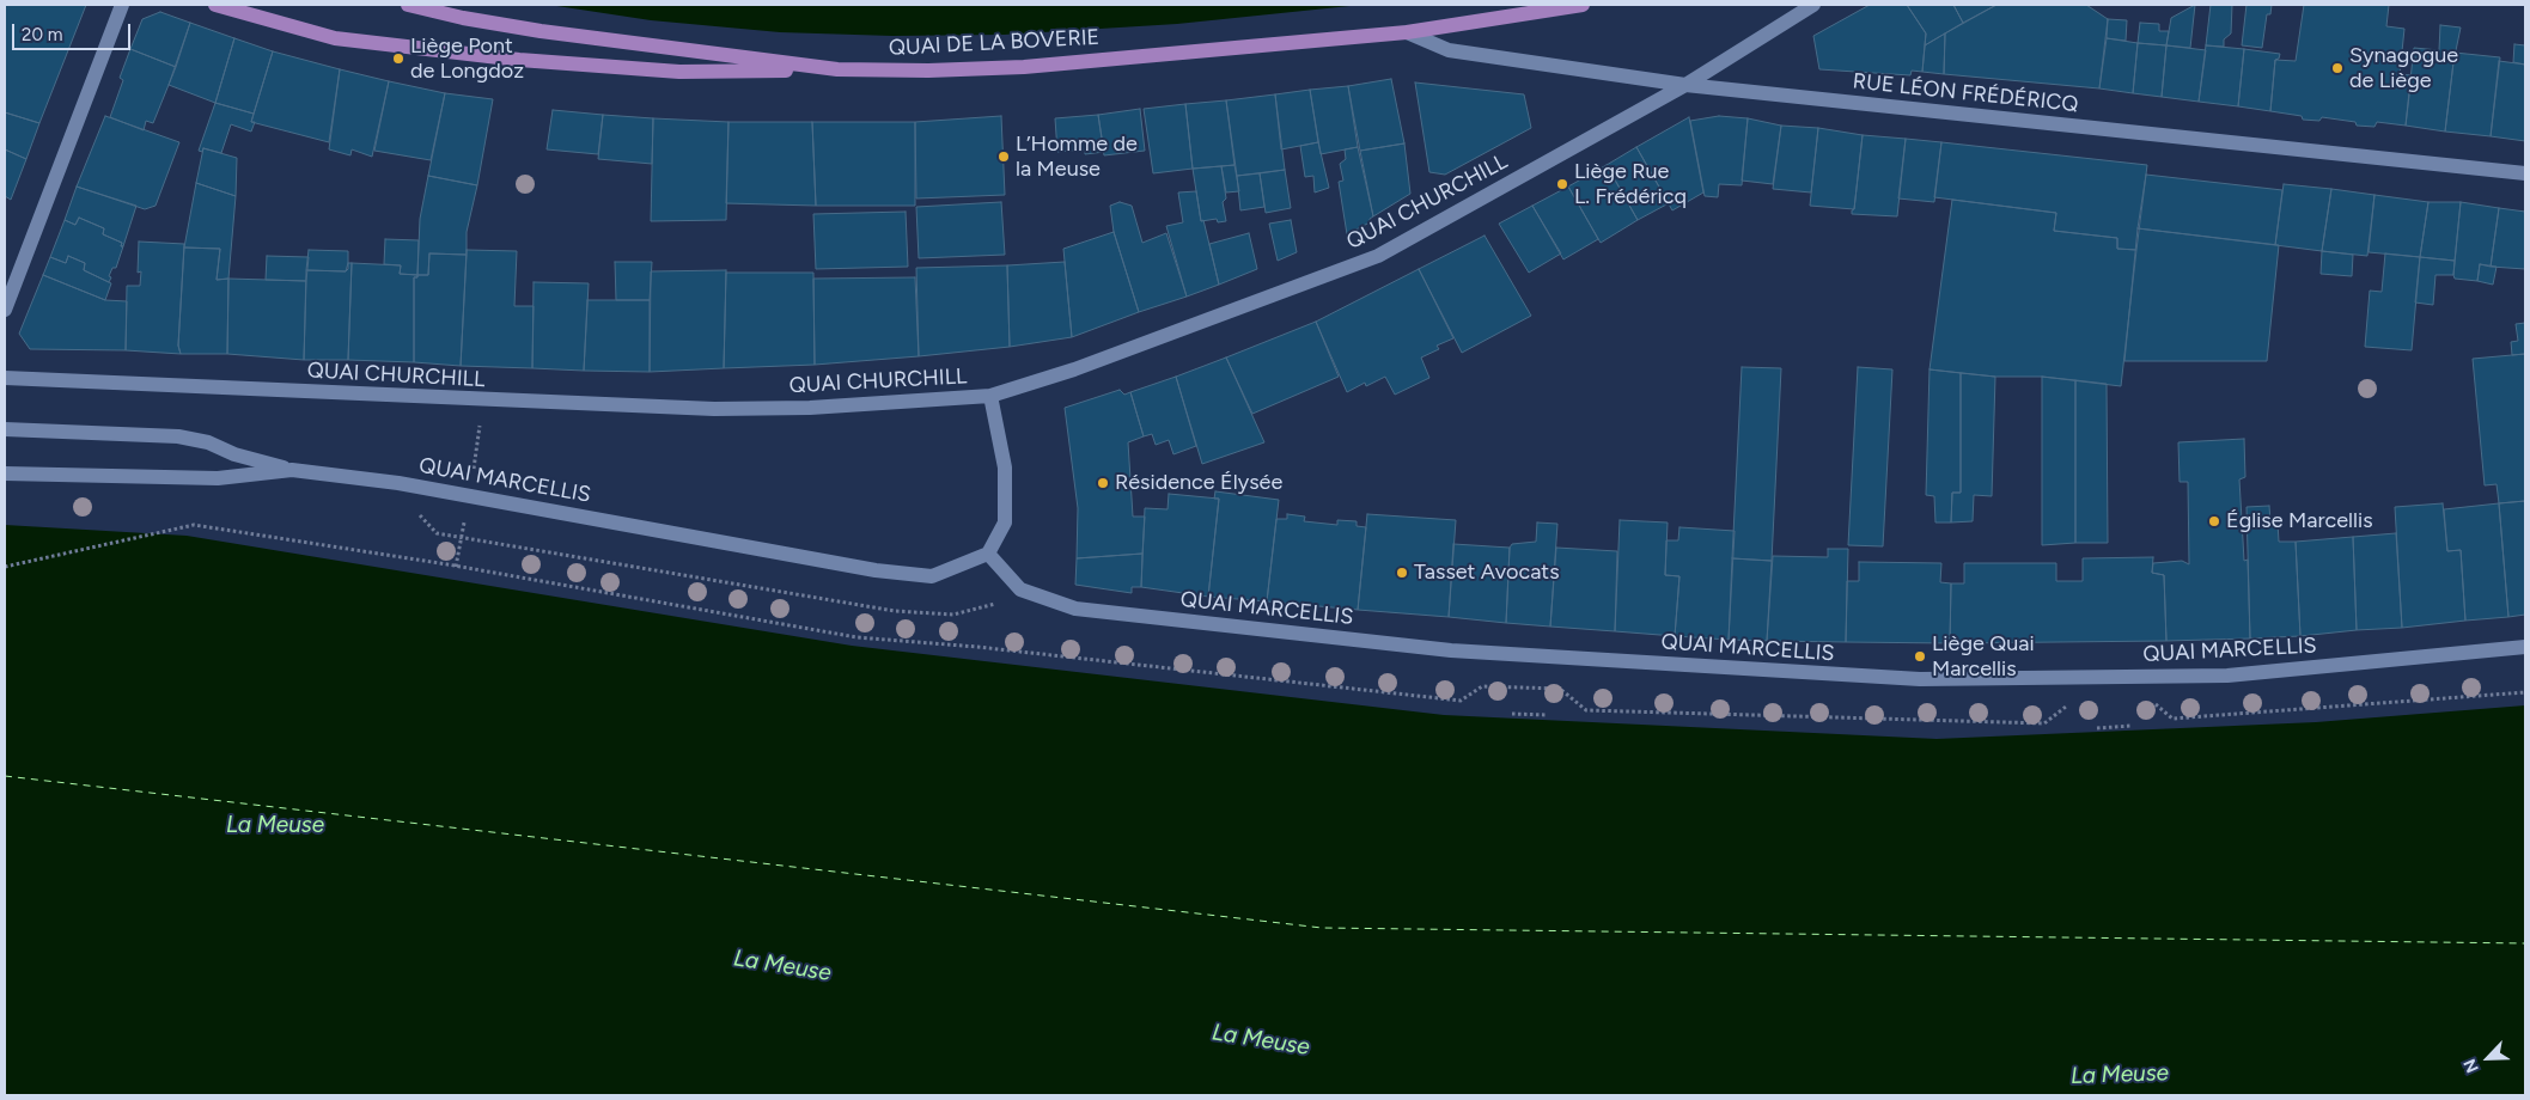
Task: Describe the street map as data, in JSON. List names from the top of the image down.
{
  "streets": {
    "main road": ["QUAI DE LA BOVERIE"],
    "street": ["RUE LÉON FRÉDÉRICQ", "QUAI CHURCHILL", "QUAI MARCELLIS"]
  },
  "crossings": [
    ["QUAI DE LA BOVERIE", "RUE LÉON FRÉDÉRICQ"],
    ["RUE LÉON FRÉDÉRICQ", "QUAI CHURCHILL"]
  ],
  "water": ["La Meuse"],
  "places": [
    "Liège Pont de Longdoz",
    "Synagogue de Liège",
    "L’Homme de la Meuse",
    "Liège Rue L. Frédéricq",
    "Résidence Élysée",
    "Église Marcellis",
    "Tasset Avocats",
    "Liège Quai Marcellis"
  ],
  "scale_bar": "20 m",
  "north": "bottom left"
}
